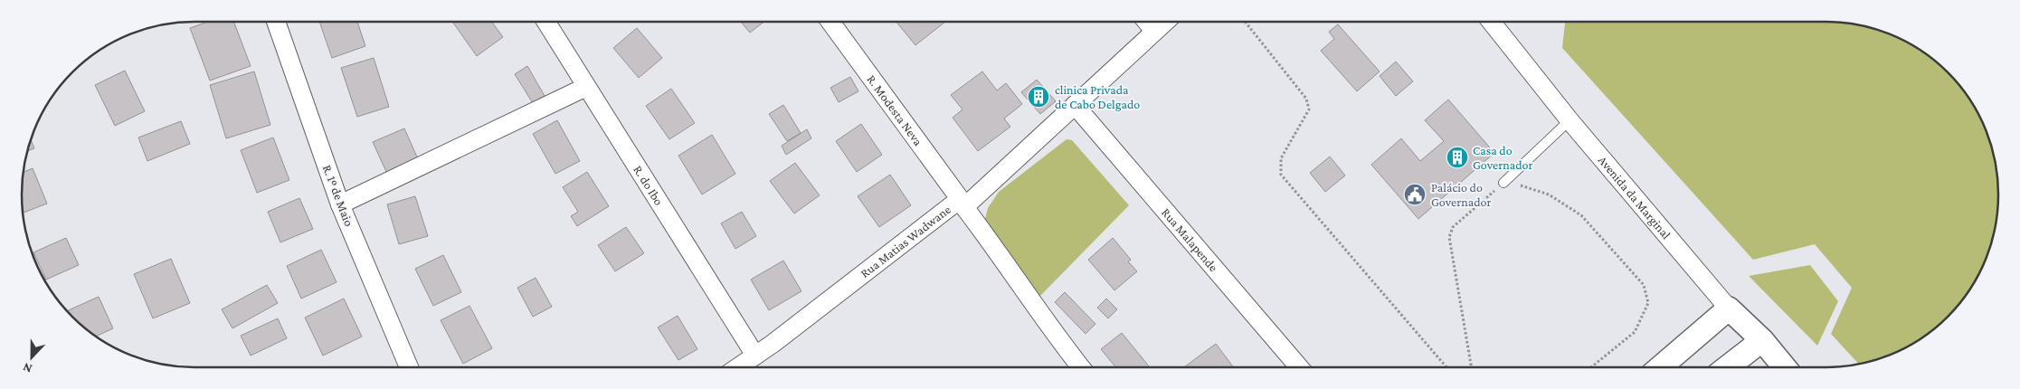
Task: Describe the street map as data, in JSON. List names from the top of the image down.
{
  "streets": {
    "street": [
      "R. Modesta Neva",
      "R. do Ibo",
      "R. 1º de Maio",
      "Avenida da Marginal",
      "Rua Malapende",
      "Rua Matias Wadwane"
    ]
  },
  "crossings": [
    ["R. Modesta Neva", "Rua Matias Wadwane"],
    ["R. do Ibo", "Rua Matias Wadwane"],
    ["Rua Malapende", "Rua Matias Wadwane"]
  ],
  "places": {
    "building": ["clinica Privada de Cabo Delgado", "Casa do Governador"],
    "public building": ["Palácio do Governador"]
  },
  "north": "bottom"
}
